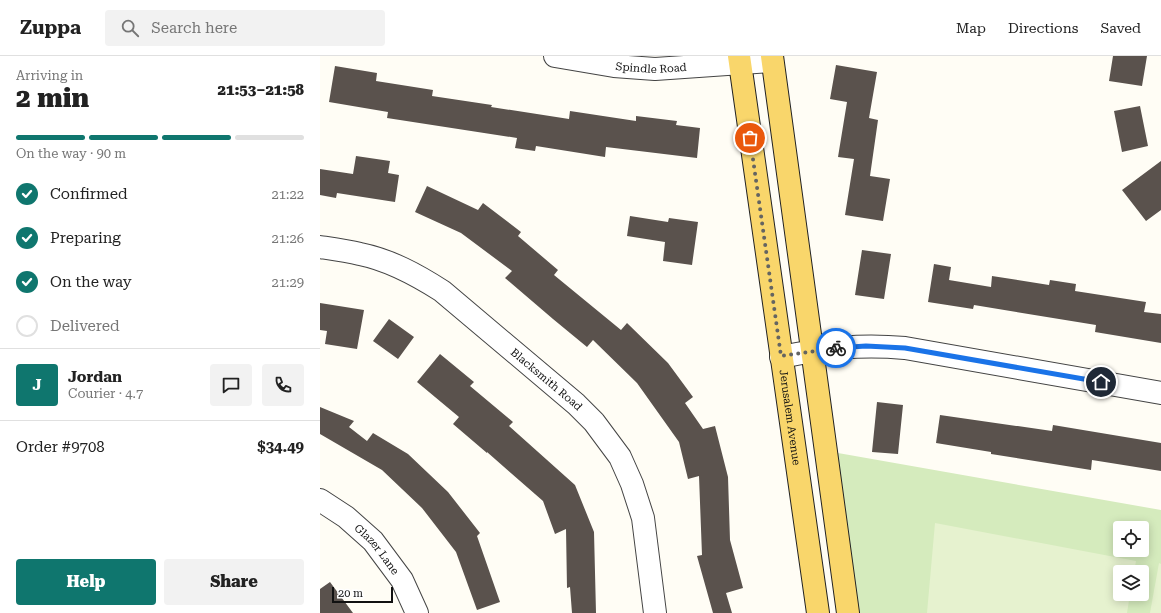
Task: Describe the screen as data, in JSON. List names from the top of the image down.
{
  "streets": {
    "main road": ["Jerusalem Avenue"],
    "street": ["Spindle Road", "Blacksmith Road", "Glazer Lane"]
  },
  "crossings": [
    ["Spindle Road", "Jerusalem Avenue"]
  ],
  "scale_bar": "20 m",
  "page": {
    "header": "Zuppa",
    "search": "Search here",
    "nav": ["Map", "Directions", "Saved"],
    "heading": ["2 min", "Arriving in", "21:53–21:58"],
    "panel": [
      "Jordan",
      "Courier · 4.7",
      "Order #9708",
      "$34.49"
    ],
    "bar": "On the way · 90 m",
    "list": [
      ["Confirmed", "21:22"],
      ["Preparing", "21:26"],
      ["On the way", "21:29"],
      "Delivered"
    ],
    "round": "J",
    "buttons": ["Help", "Share"],
    "scale": "20 m"
  }
}
